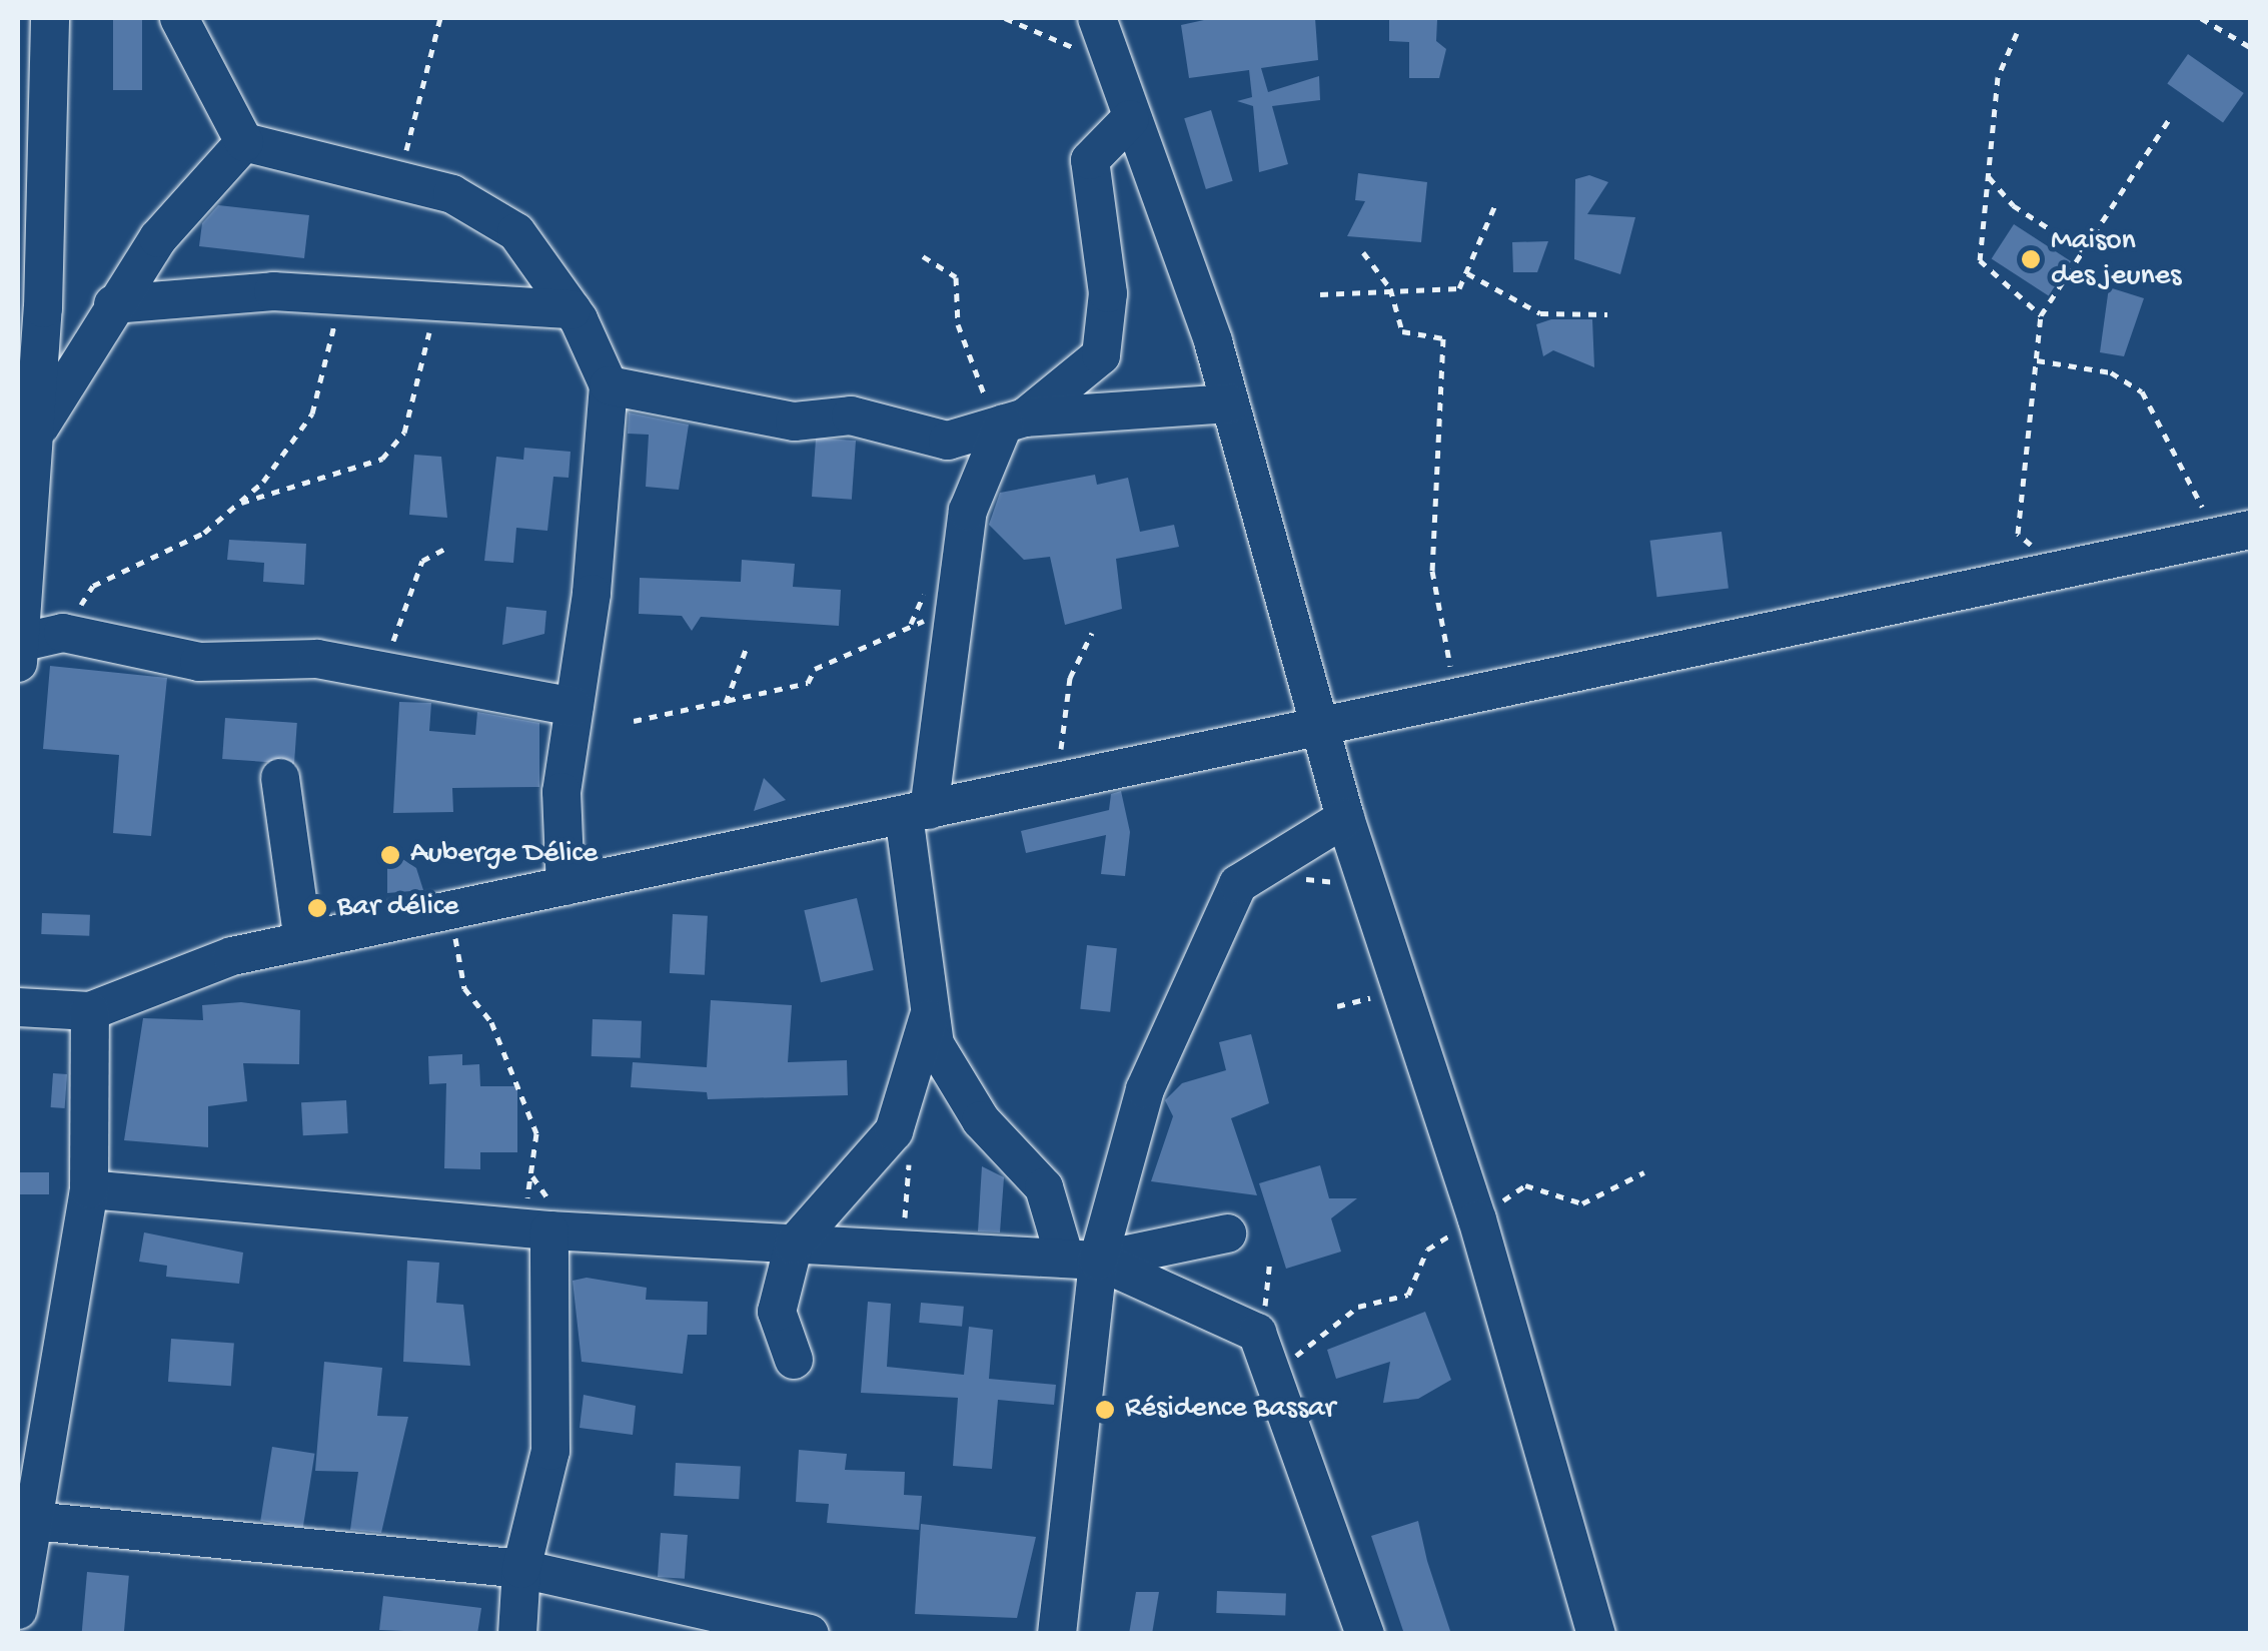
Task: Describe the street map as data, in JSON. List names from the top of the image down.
{
  "places": [
    "Maison des jeunes",
    "Auberge Délice",
    "Bar délice",
    "Résidence Bassar"
  ]
}
